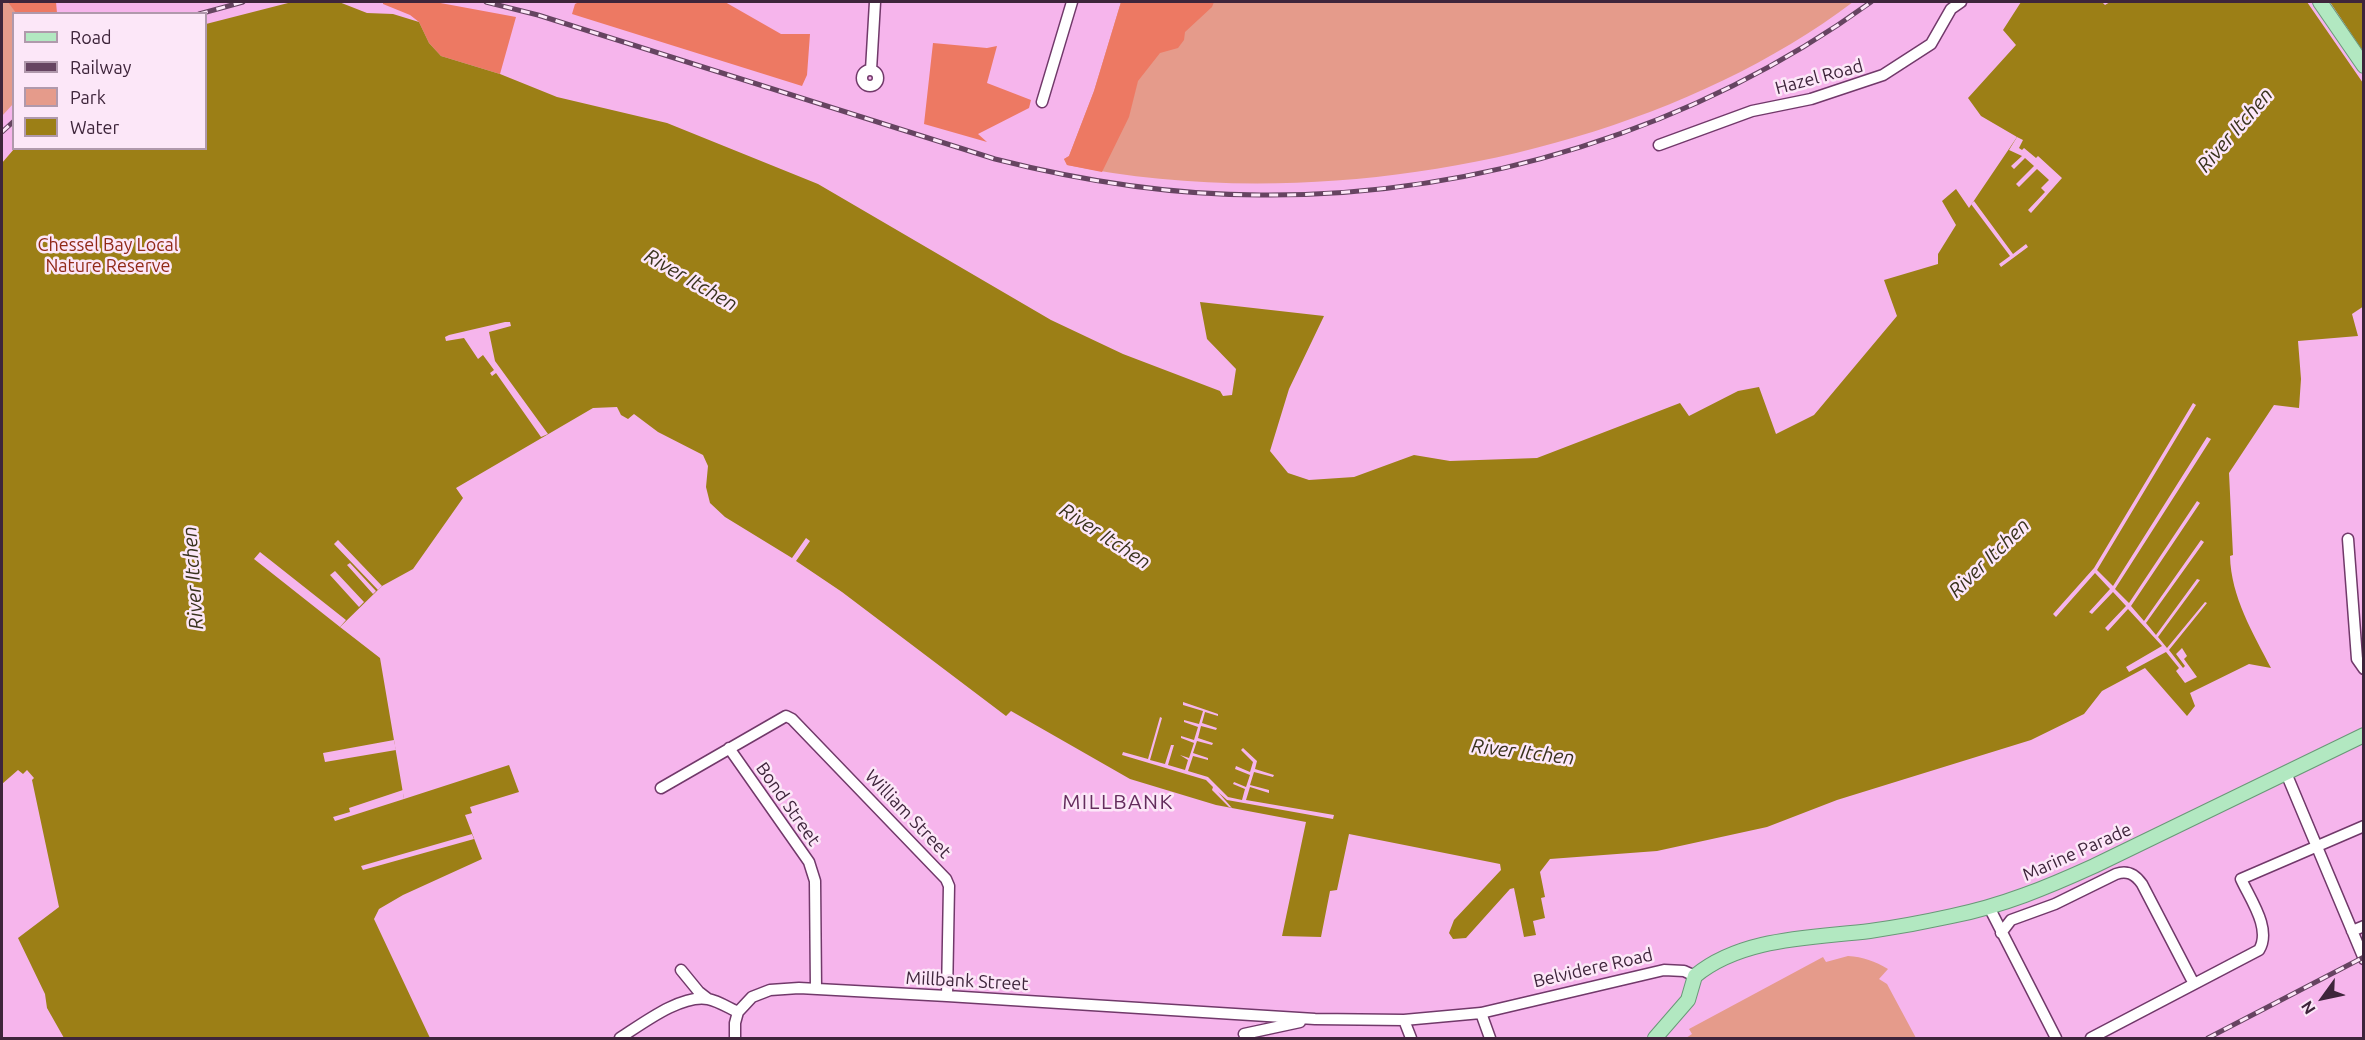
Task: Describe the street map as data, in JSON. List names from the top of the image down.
{
  "streets": {
    "main road": ["Marine Parade"],
    "street": [
      "Hazel Road",
      "Bond Street",
      "William Street",
      "Belvidere Road",
      "Millbank Street"
    ]
  },
  "crossings": [
    ["Bond Street", "William Street"],
    ["Bond Street", "Millbank Street"],
    ["William Street", "Millbank Street"],
    ["Marine Parade", "Belvidere Road"],
    ["Belvidere Road", "Millbank Street"]
  ],
  "districts": ["MILLBANK"],
  "water": ["River Itchen"],
  "parks": ["Chessel Bay Local Nature Reserve"],
  "legend": [
    "Road",
    "Railway",
    "Park",
    "Water"
  ],
  "north": "bottom left"
}
